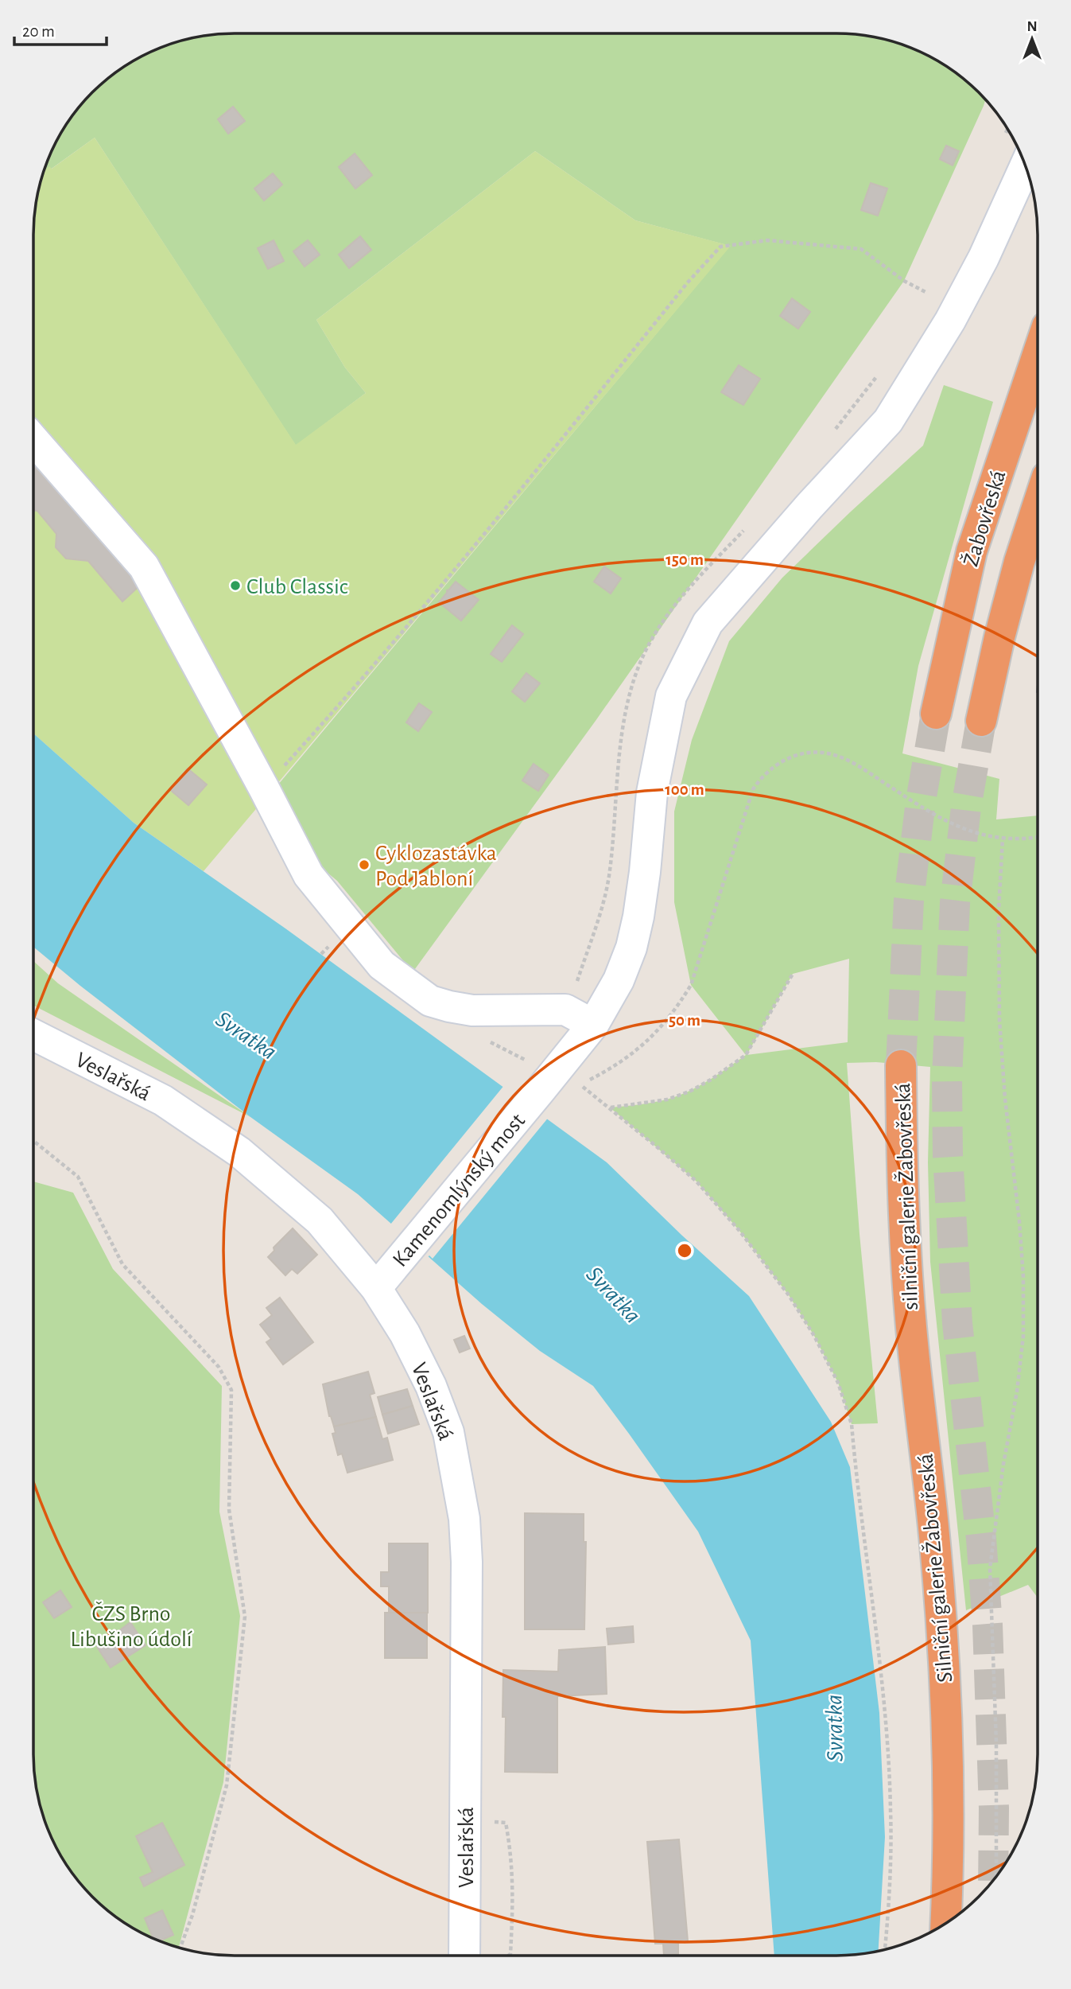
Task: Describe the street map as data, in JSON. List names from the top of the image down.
{
  "streets": {
    "highway": ["Žabovřeská", "silniční galerie Žabovřeská", "Silniční galerie Žabovřeská"],
    "street": ["Veslařská", "Kamenomlýnský most"]
  },
  "crossings": [
    ["Veslařská", "Kamenomlýnský most"],
    ["silniční galerie Žabovřeská", "Silniční galerie Žabovřeská"]
  ],
  "water": ["Svratka"],
  "parks": ["ČZS Brno Libušino údolí"],
  "places": ["Club Classic", "Cyklozastávka Pod Jabloní"],
  "scale_bar": "20 m",
  "north": "top",
  "rings": ["150 m", "100 m", "50 m"]
}
